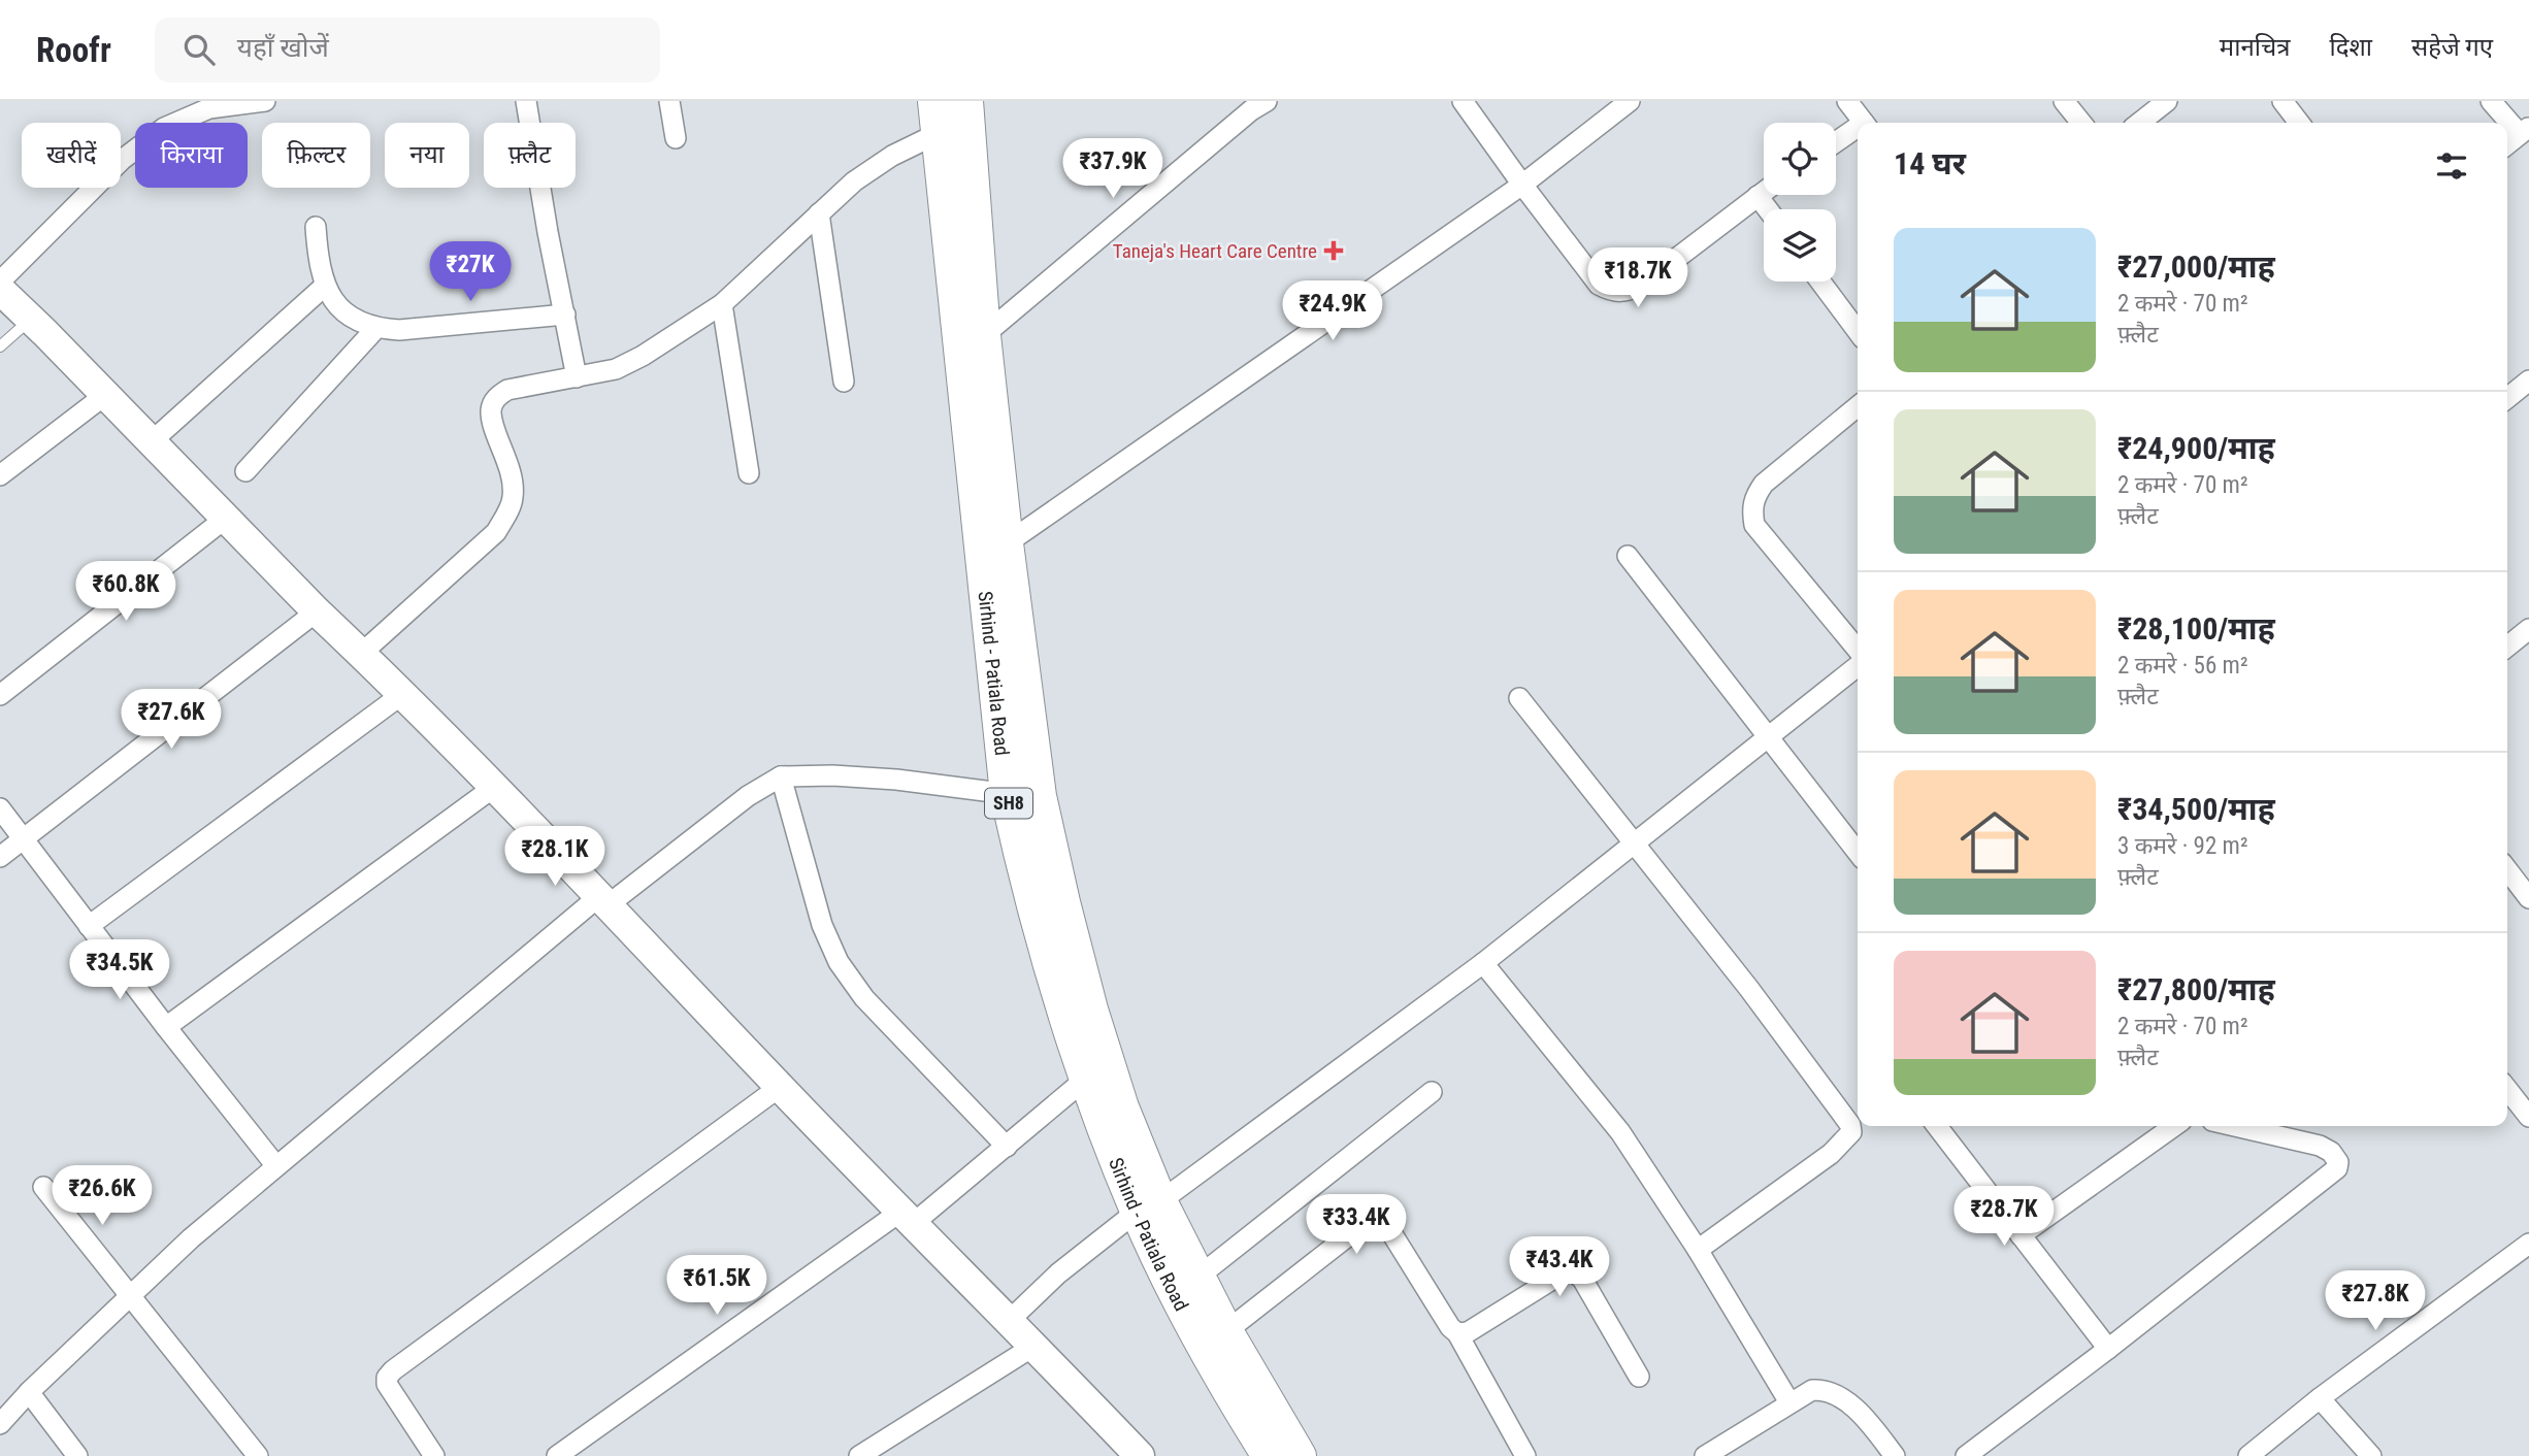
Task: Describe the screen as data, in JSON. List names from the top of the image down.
{
  "streets": {
    "main road": ["Sirhind - Patiala Road", "SH8"]
  },
  "places": {
    "health": ["Taneja's Heart Care Centre"]
  },
  "page": {
    "header": "Roofr",
    "search": "यहाँ खोजें",
    "nav": ["मानचित्र", "दिशा", "सहेजे गए"],
    "chip": [
      "खरीदें",
      "किराया",
      "फ़िल्टर",
      "नया",
      "फ़्लैट"
    ],
    "heading": "14 घर",
    "price": [
      "₹37.9K",
      "₹27K",
      "₹18.7K",
      "₹24.9K",
      "₹60.8K",
      "₹27.6K",
      "₹28.1K",
      "₹34.5K",
      "₹26.6K",
      "₹28.7K",
      "₹33.4K",
      "₹43.4K",
      "₹61.5K",
      "₹27.8K"
    ],
    "list": [
      {
        "name": "₹27,000/माह",
        "note": "2 कमरे · 70 m² · फ़्लैट"
      },
      {
        "name": "₹24,900/माह",
        "note": "2 कमरे · 70 m² · फ़्लैट"
      },
      {
        "name": "₹28,100/माह",
        "note": "2 कमरे · 56 m² · फ़्लैट"
      },
      {
        "name": "₹34,500/माह",
        "note": "3 कमरे · 92 m² · फ़्लैट"
      },
      {
        "name": "₹27,800/माह",
        "note": "2 कमरे · 70 m² · फ़्लैट"
      }
    ]
  }
}
